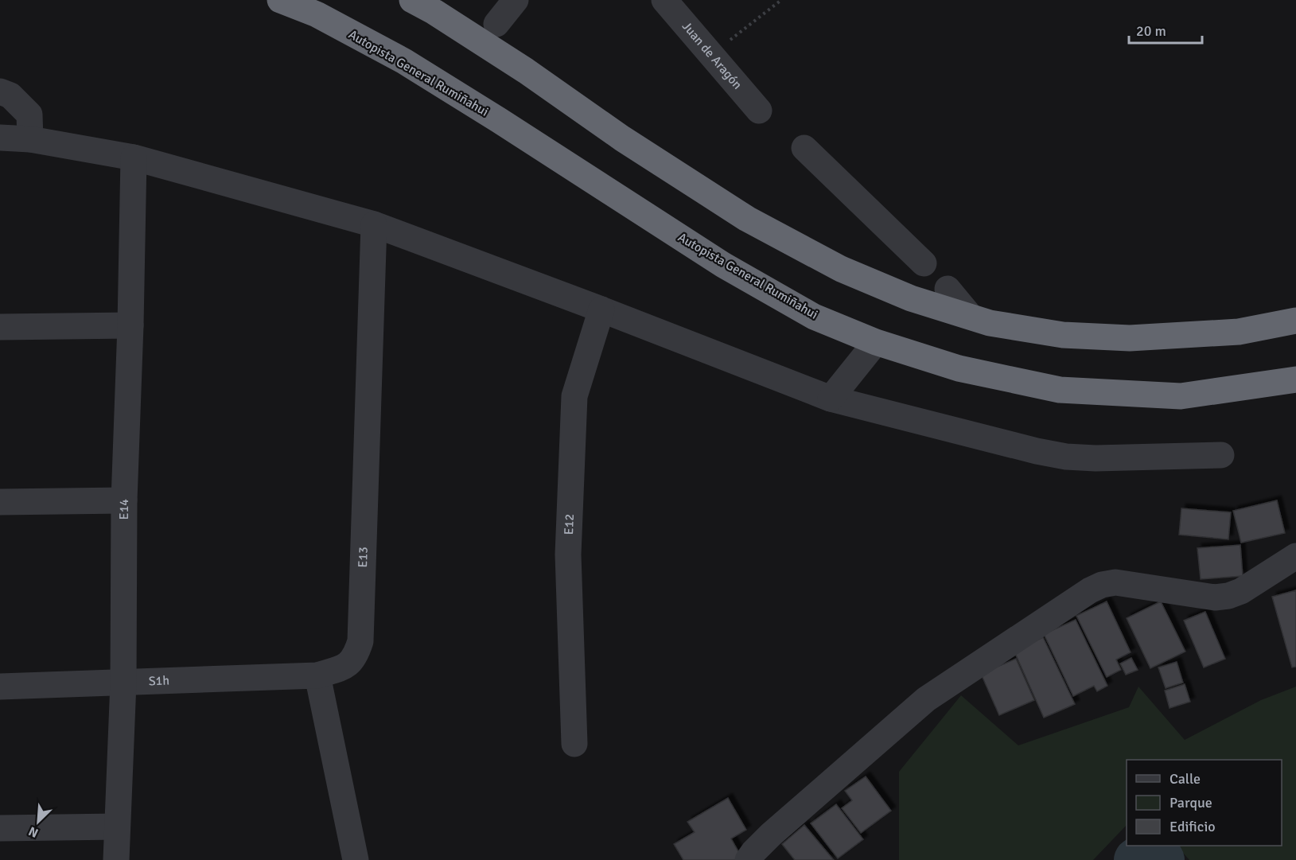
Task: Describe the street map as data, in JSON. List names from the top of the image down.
{
  "streets": {
    "highway": ["Autopista General Rumiñahui"],
    "street": [
      "Juan de Aragón",
      "E14",
      "E12",
      "E13",
      "S1h"
    ]
  },
  "crossings": [
    ["E14", "S1h"],
    ["E13", "S1h"]
  ],
  "legend": ["Calle", "Parque", "Edificio"],
  "scale_bar": "20 m",
  "north": "bottom left"
}
